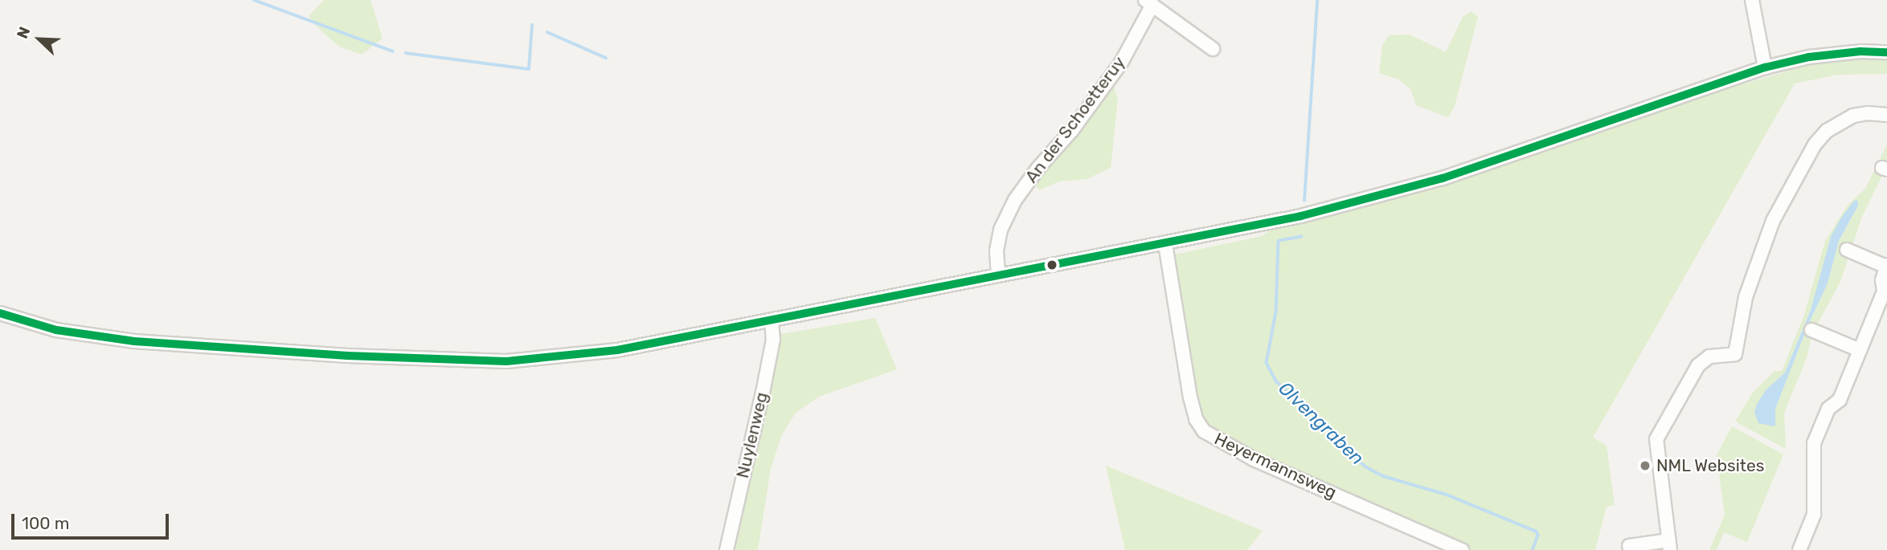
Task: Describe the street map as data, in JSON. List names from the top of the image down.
{
  "streets": {
    "street": ["An der Schoetteruy", "Nuylenweg", "Heyermannsweg"]
  },
  "water": ["Olvengraben"],
  "places": ["NML Websites"],
  "scale_bar": "100 m",
  "north": "top left"
}
